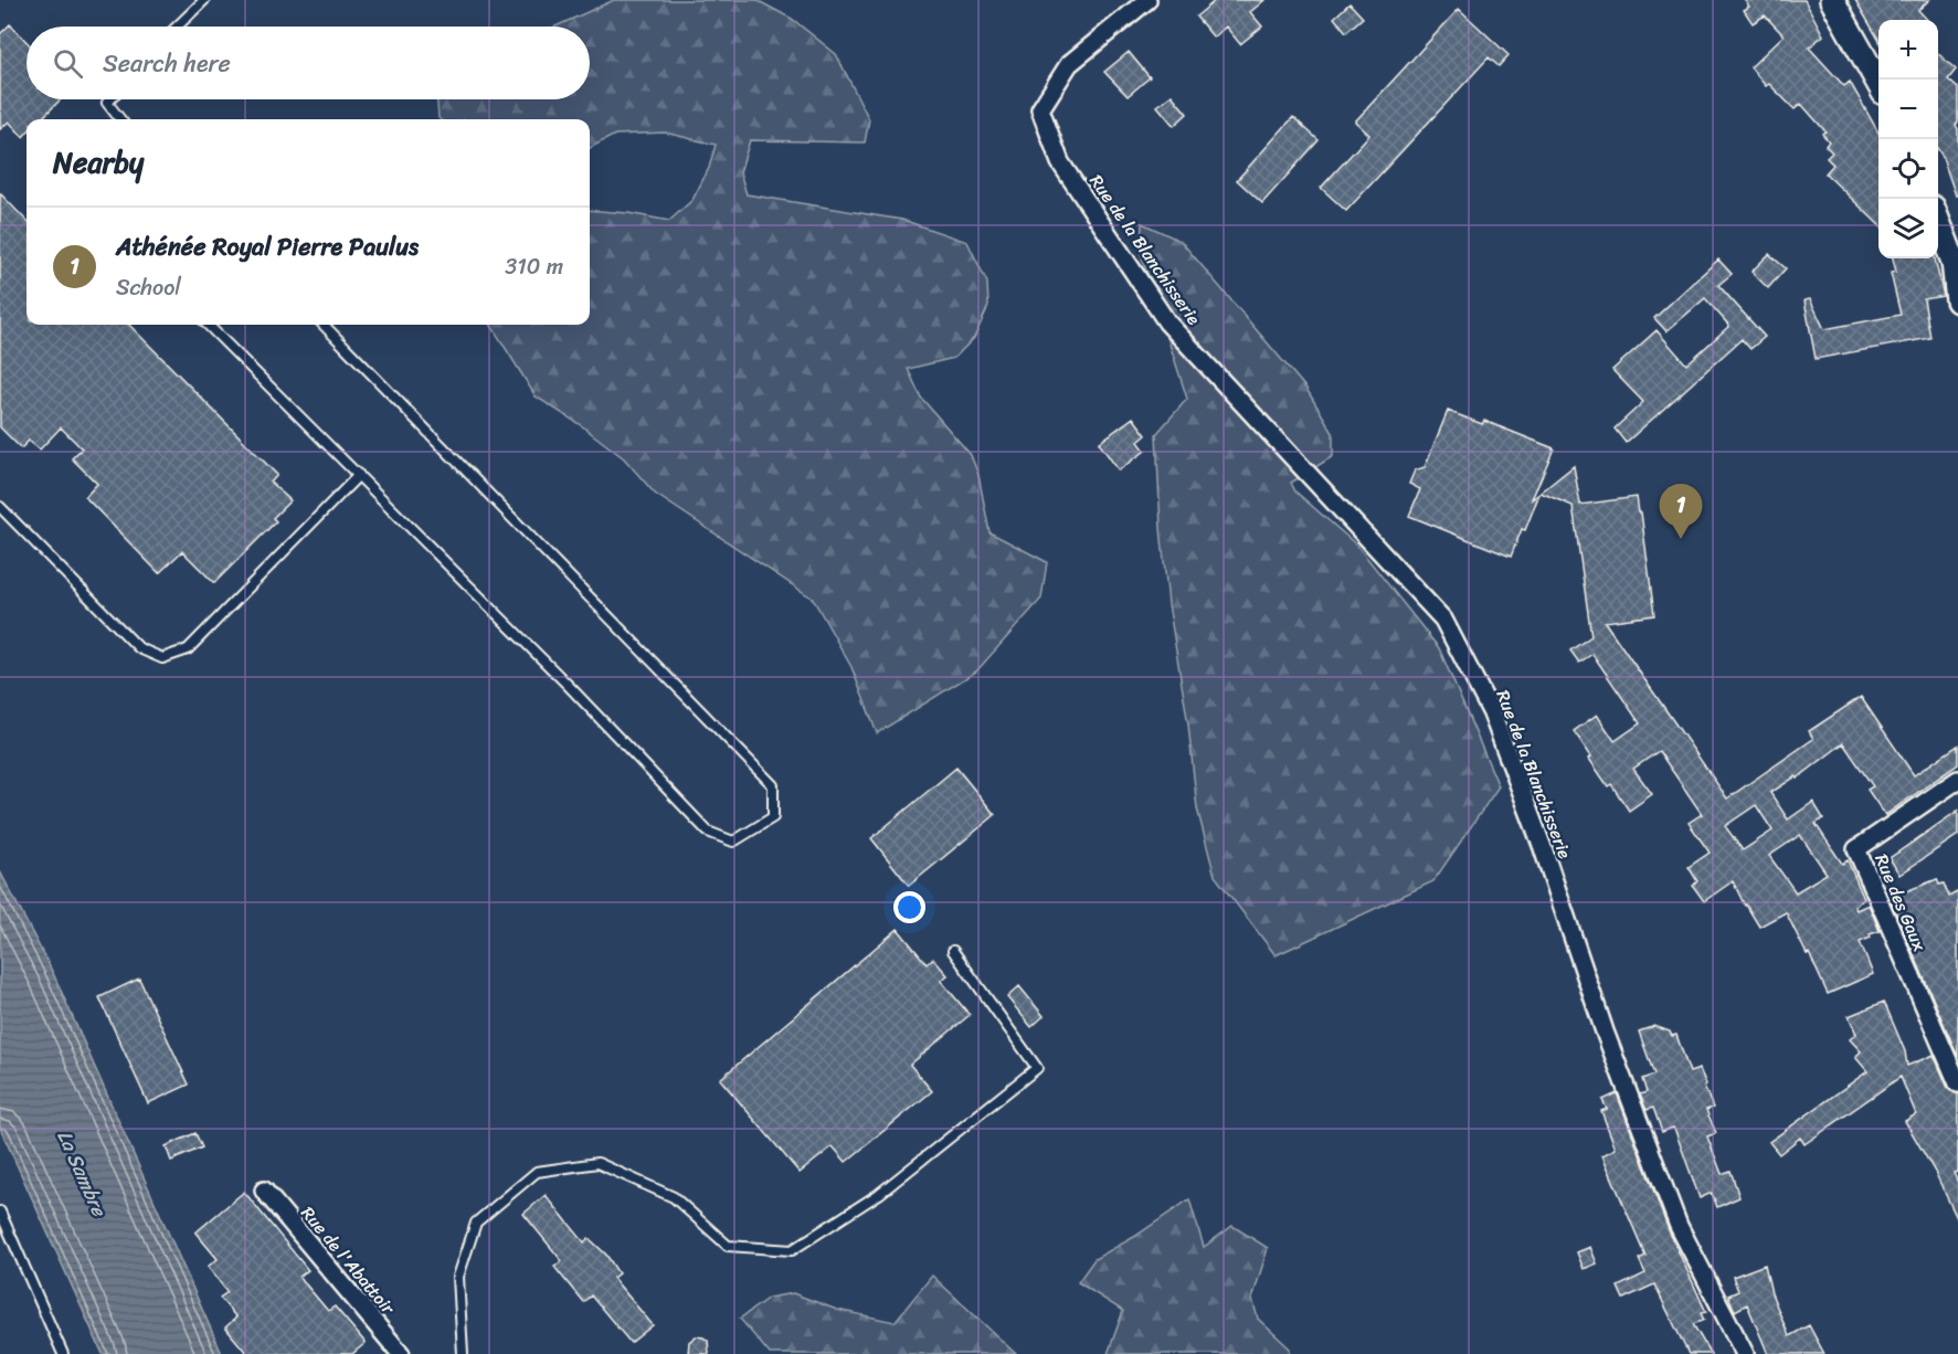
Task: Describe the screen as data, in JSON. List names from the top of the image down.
{
  "streets": {
    "street": ["Rue de la Blanchisserie", "Rue des Gaux", "Rue de l'Abattoir"]
  },
  "water": ["La Sambre"],
  "page": {
    "map_buttons": ["+", "−"],
    "search": "Search here",
    "heading": "Nearby",
    "list": [
      {
        "mark": "1",
        "name": "Athénée Royal Pierre Paulus",
        "note": "School",
        "value": "310 m"
      }
    ],
    "pins": "1"
  }
}
